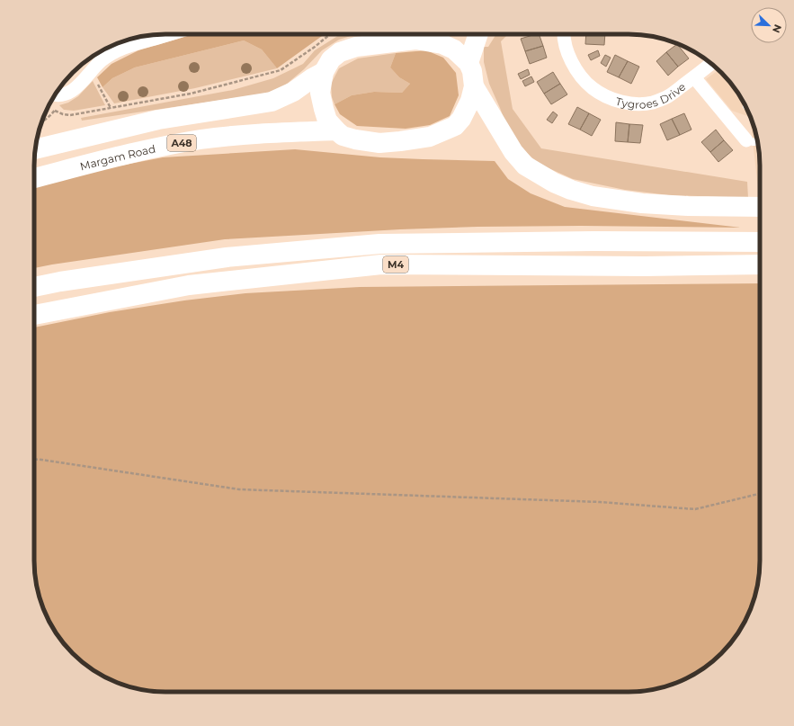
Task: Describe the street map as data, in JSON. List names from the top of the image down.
{
  "streets": {
    "main road": ["A48", "Margam Road", "M4"],
    "street": ["Tygroes Drive"]
  },
  "north": "bottom right"
}
